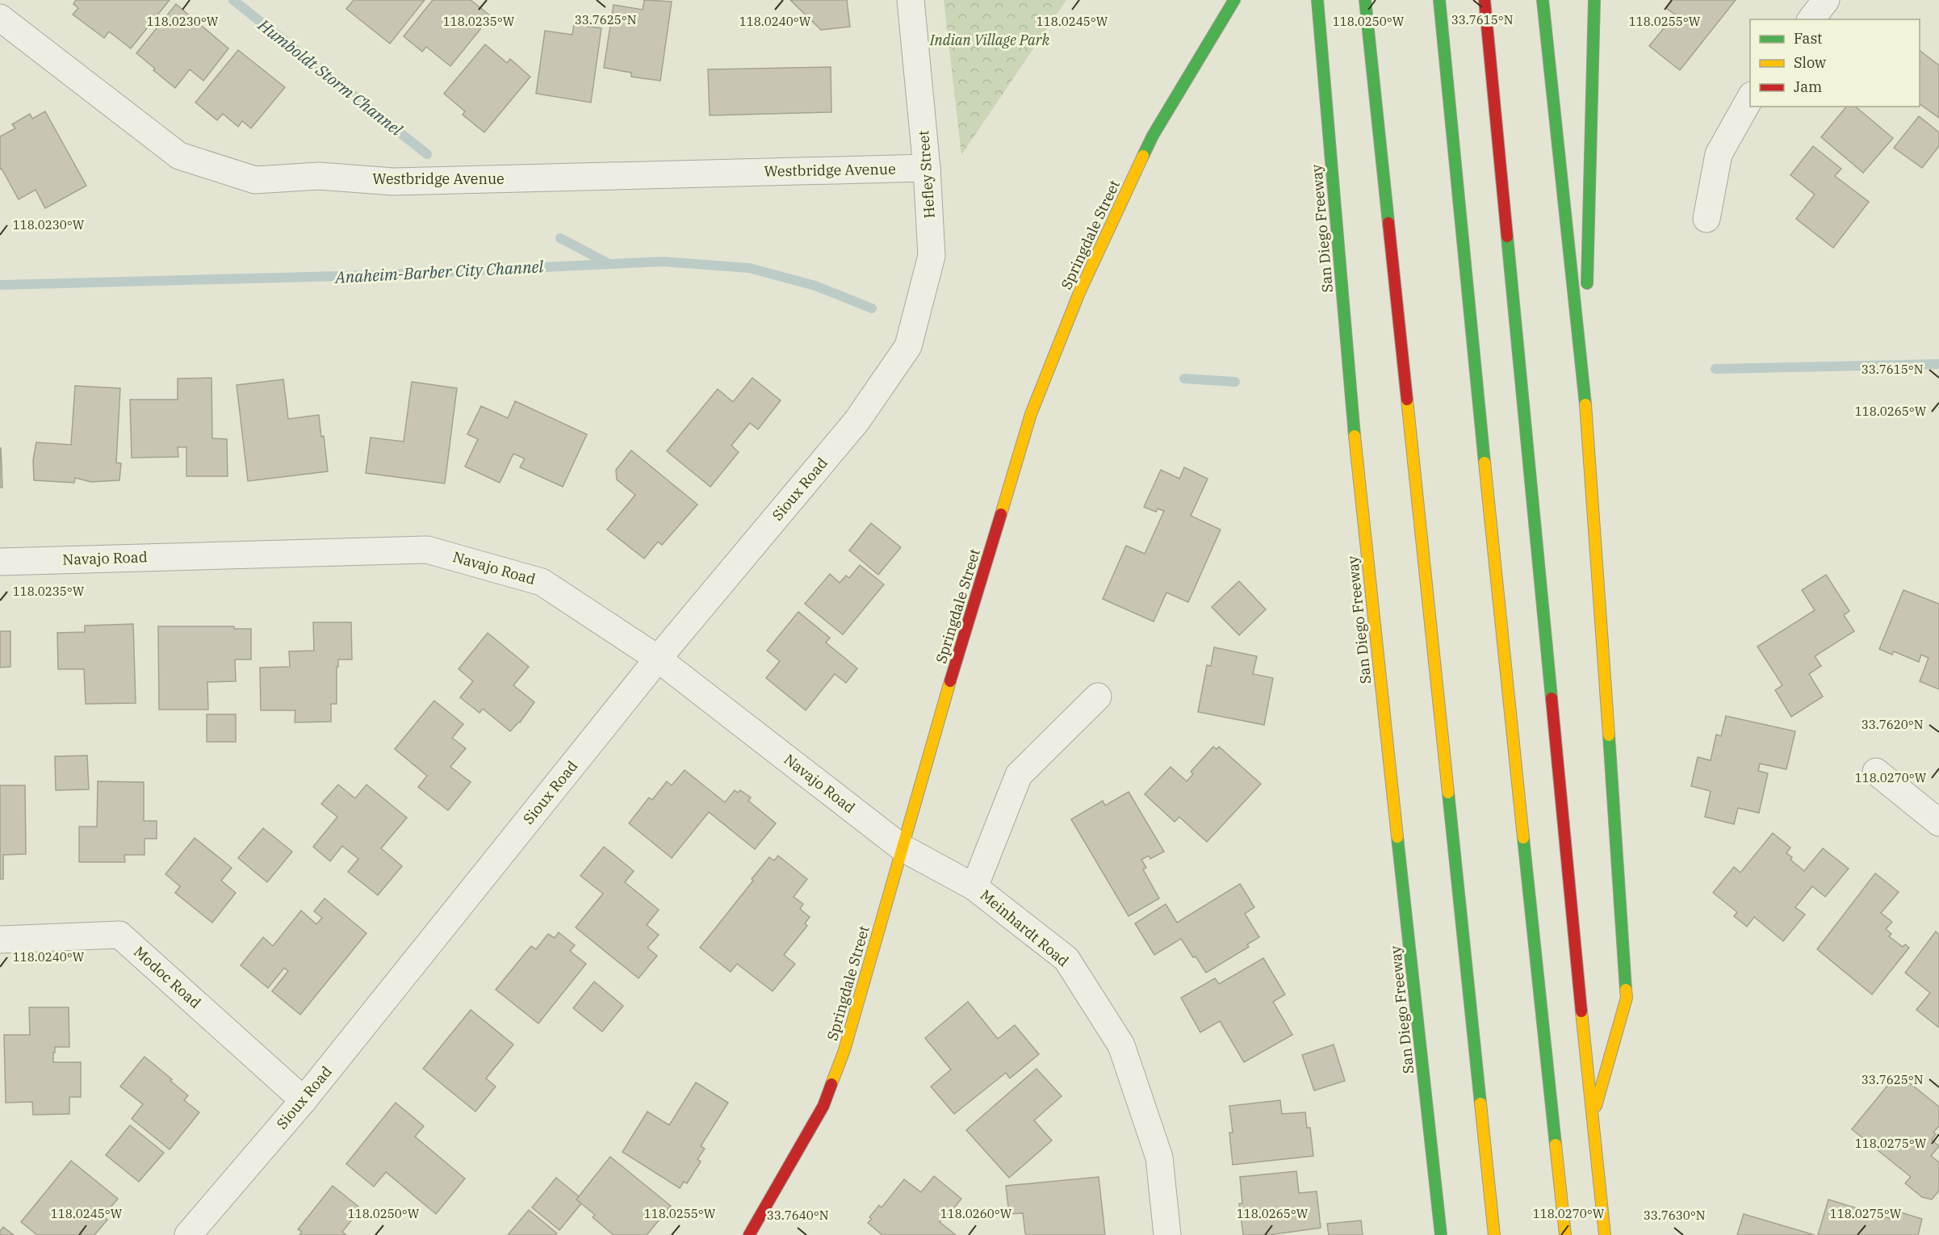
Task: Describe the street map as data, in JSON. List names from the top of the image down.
{
  "streets": {
    "main road": ["San Diego Freeway", "Springdale Street"],
    "street": [
      "Westbridge Avenue",
      "Hefley Street",
      "Sioux Road",
      "Navajo Road",
      "Meinhardt Road",
      "Modoc Road"
    ]
  },
  "crossings": [
    ["Westbridge Avenue", "Hefley Street"],
    ["Hefley Street", "Sioux Road"],
    ["Springdale Street", "Navajo Road"],
    ["Springdale Street", "Meinhardt Road"],
    ["Sioux Road", "Navajo Road"],
    ["Sioux Road", "Modoc Road"],
    ["Navajo Road", "Meinhardt Road"]
  ],
  "water": ["Humboldt Storm Channel", "Anaheim-Barber City Channel"],
  "parks": ["Indian Village Park"],
  "legend": ["Fast", "Slow", "Jam"],
  "coordinates": [
    "33.7625°N",
    "33.7615°N",
    "118.0230°W",
    "118.0235°W",
    "118.0240°W",
    "118.0245°W",
    "118.0250°W",
    "118.0255°W",
    "118.0265°W",
    "33.7620°N",
    "118.0270°W",
    "118.0275°W",
    "118.0260°W",
    "33.7640°N",
    "33.7630°N"
  ]
}
